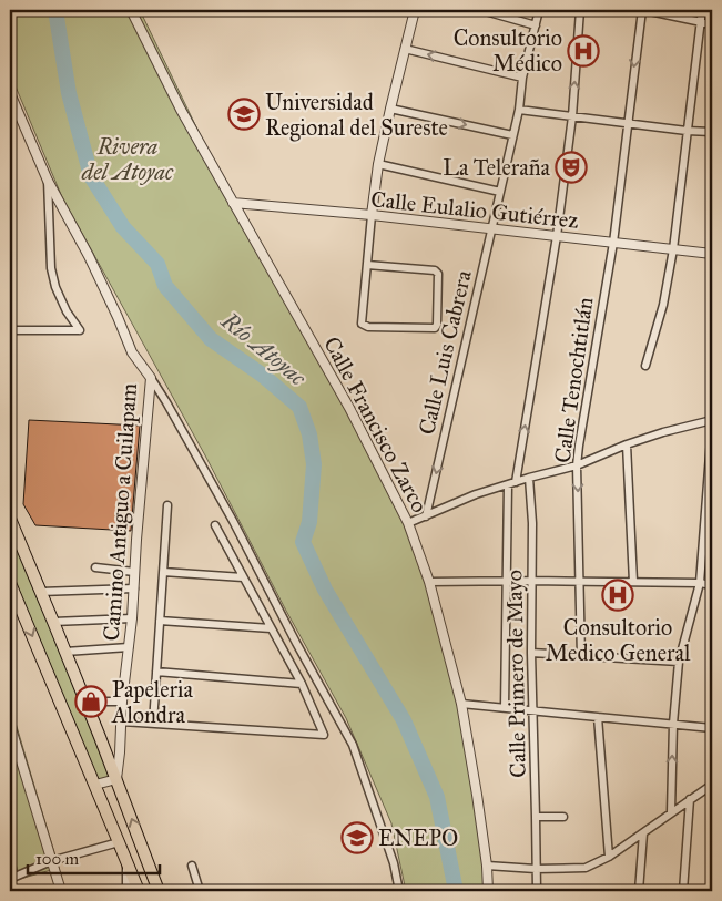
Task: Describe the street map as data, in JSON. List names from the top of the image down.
{
  "streets": {
    "street": [
      "Calle Eulalio Gutiérrez",
      "Calle Luis Cabrera",
      "Calle Tenochtitlán",
      "Calle Francisco Zarco",
      "Camino Antiguo a Cuilapam",
      "Calle Primero de Mayo"
    ]
  },
  "crossings": [
    ["Calle Eulalio Gutiérrez", "Calle Luis Cabrera"],
    ["Calle Eulalio Gutiérrez", "Calle Tenochtitlán"],
    ["Calle Eulalio Gutiérrez", "Calle Francisco Zarco"]
  ],
  "one_way": ["Calle Luis Cabrera"],
  "water": ["Río Atoyac"],
  "parks": ["Rivera del Atoyac"],
  "places": {
    "hospital": ["Consultorio Médico", "Consultorio Medico General"],
    "school or university": ["Universidad Regional del Sureste", "ENEPO"],
    "theatre": ["La Teleraña"],
    "shop": ["Papeleria Alondra"]
  },
  "scale_bar": "100 m"
}
